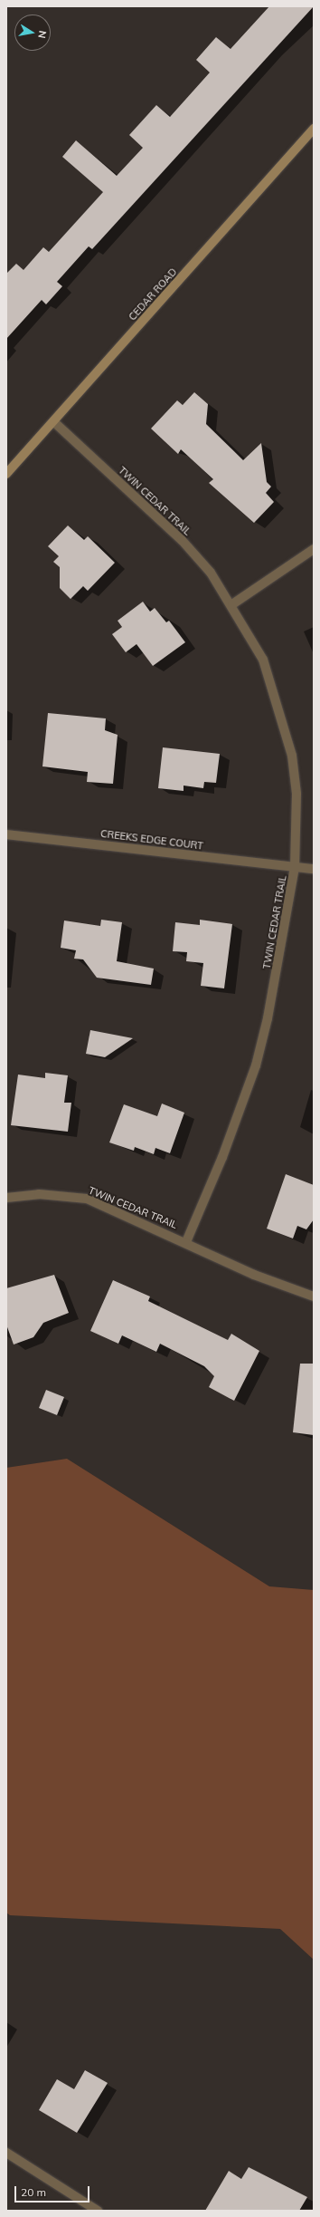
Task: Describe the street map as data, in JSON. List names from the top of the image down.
{
  "streets": {
    "street": ["CEDAR ROAD", "TWIN CEDAR TRAIL", "CREEKS EDGE COURT"]
  },
  "crossings": [
    ["CEDAR ROAD", "TWIN CEDAR TRAIL"],
    ["TWIN CEDAR TRAIL", "CREEKS EDGE COURT"]
  ],
  "scale_bar": "20 m",
  "north": "right"
}
